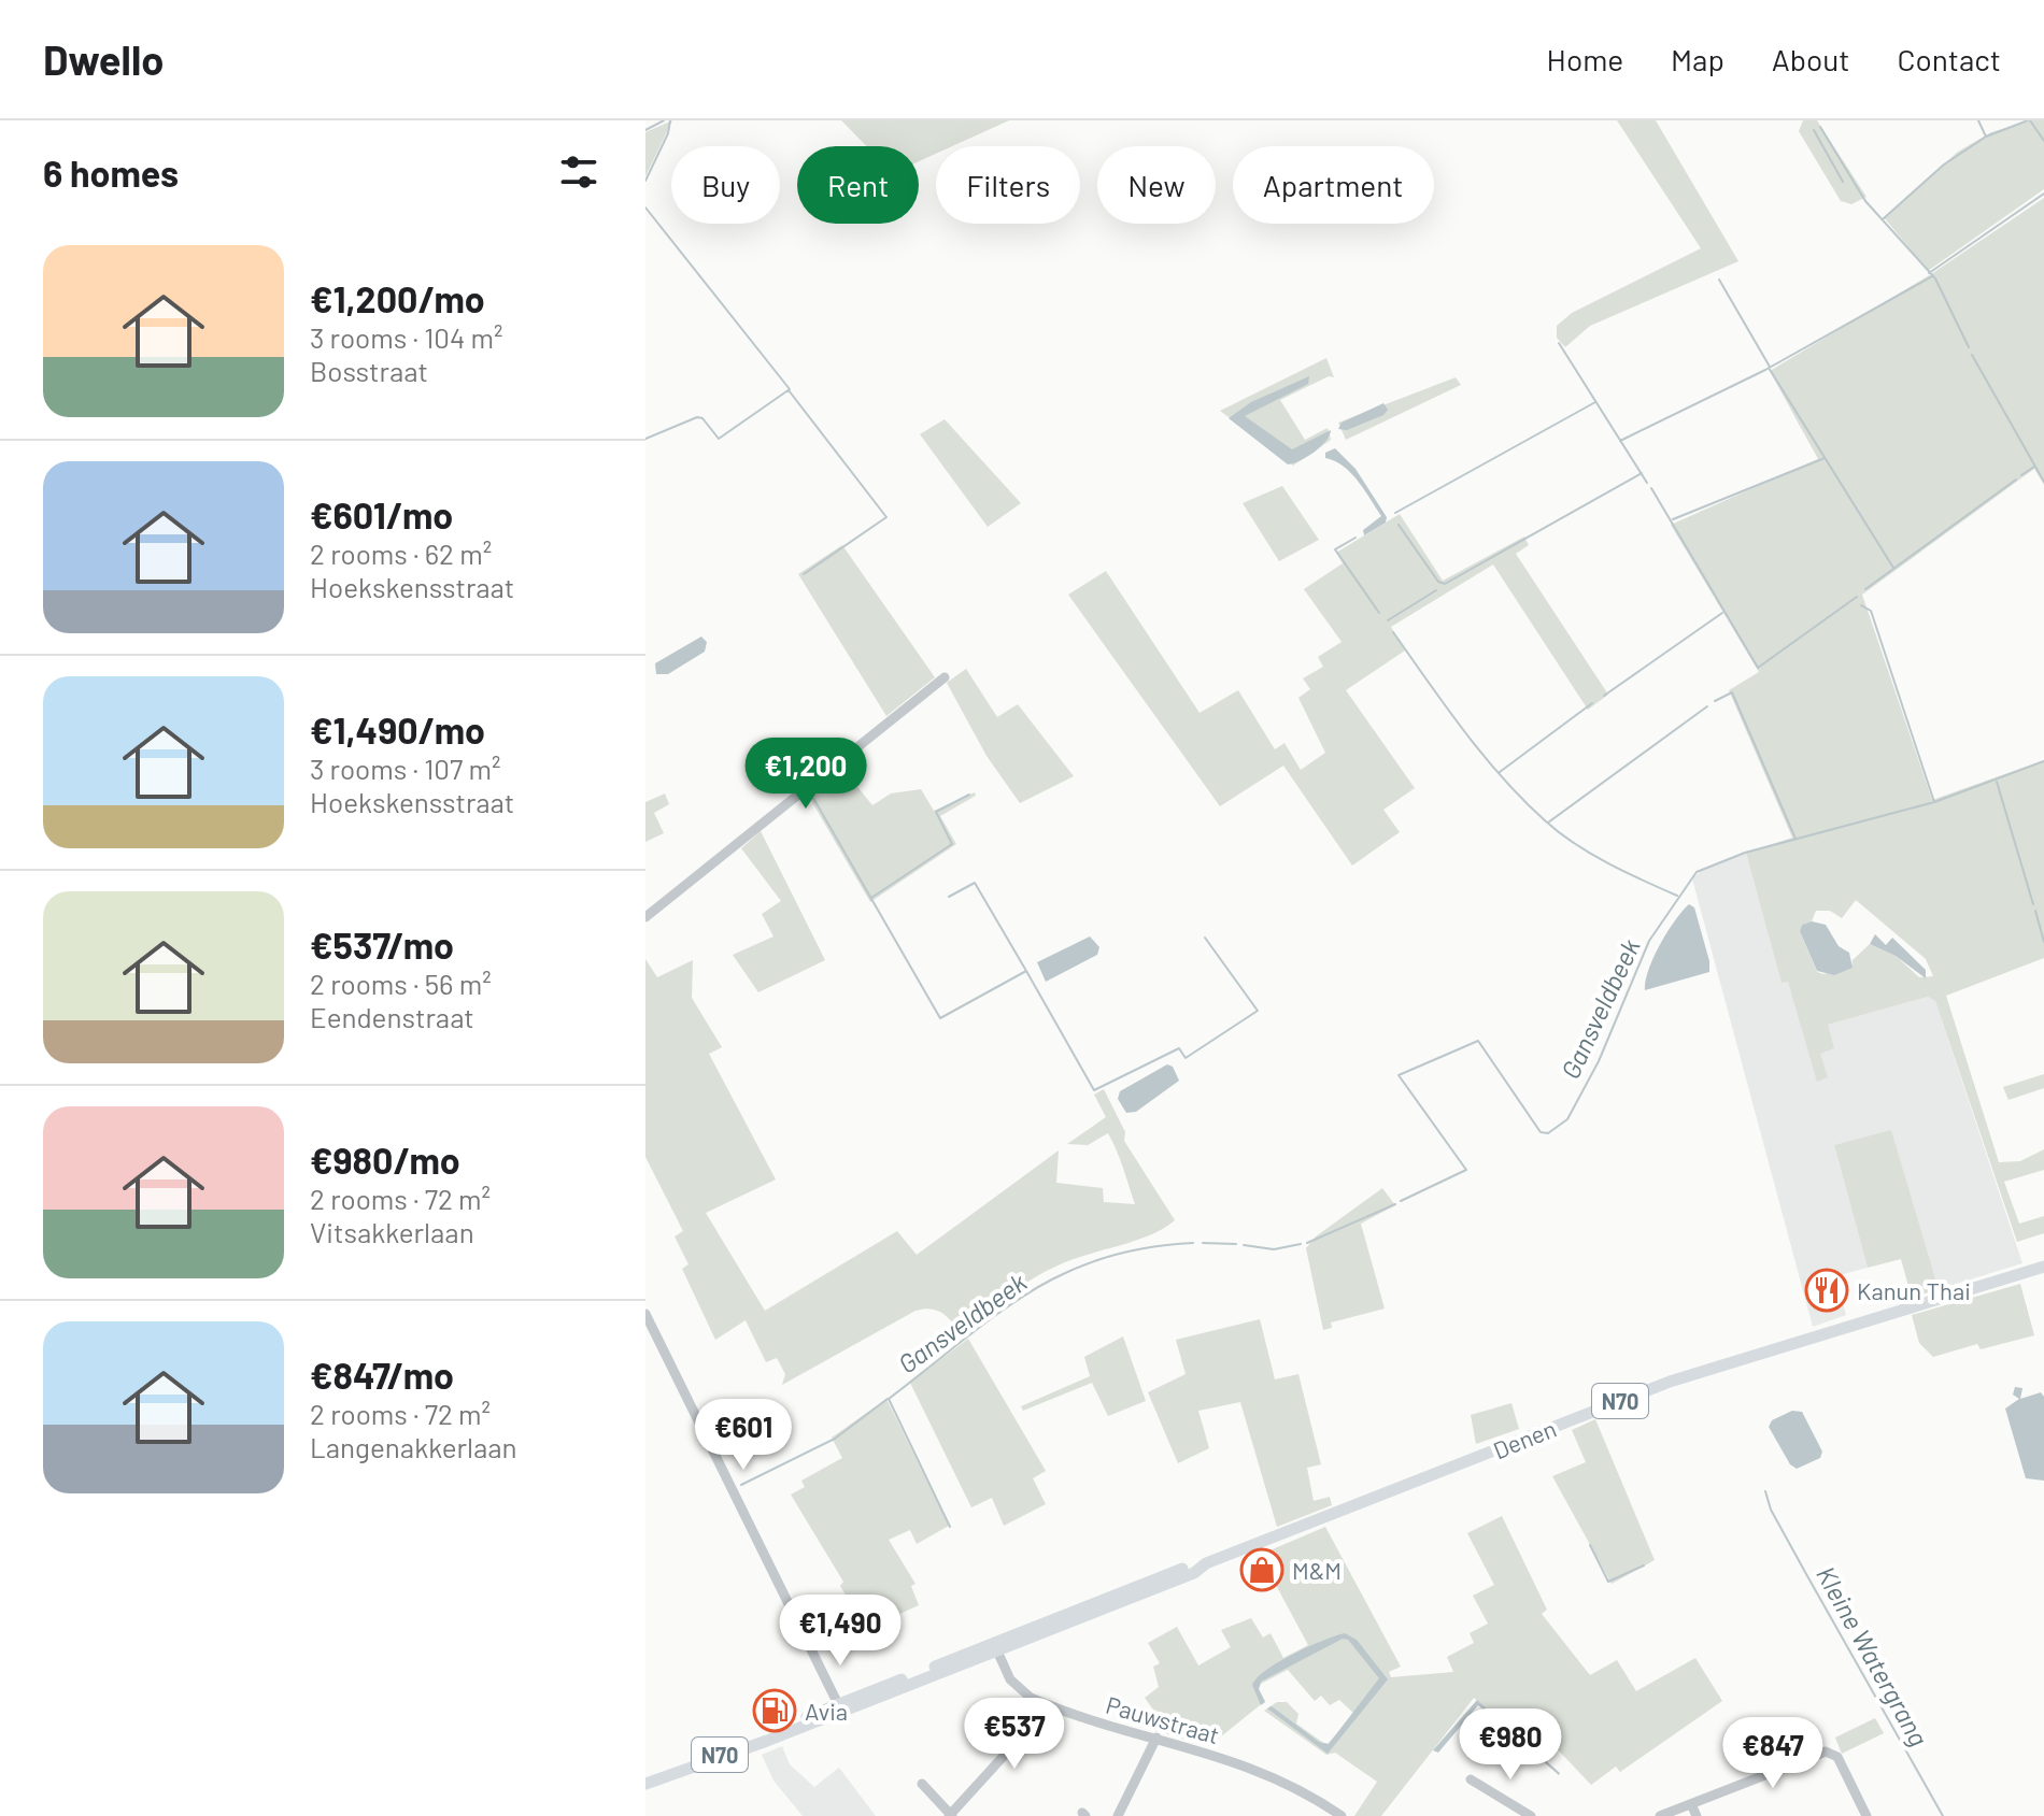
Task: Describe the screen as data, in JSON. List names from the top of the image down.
{
  "streets": {
    "main road": ["N70", "Denen"],
    "street": ["Pauwstraat"]
  },
  "crossings": [
    ["N70", "Denen"]
  ],
  "water": ["Gansveldbeek", "Kleine Watergrang"],
  "places": {
    "restaurant": ["Kanun Thai"],
    "shop": ["M&M"],
    "fuel station": ["Avia"]
  },
  "page": {
    "header": "Dwello",
    "nav": [
      "Home",
      "Map",
      "About",
      "Contact"
    ],
    "heading": "6 homes",
    "chip": [
      "Buy",
      "Rent",
      "Filters",
      "New",
      "Apartment"
    ],
    "list": [
      {
        "name": "€1,200/mo",
        "note": "3 rooms · 104 m² · Bosstraat"
      },
      {
        "name": "€601/mo",
        "note": "2 rooms · 62 m² · Hoekskensstraat"
      },
      {
        "name": "€1,490/mo",
        "note": "3 rooms · 107 m² · Hoekskensstraat"
      },
      {
        "name": "€537/mo",
        "note": "2 rooms · 56 m² · Eendenstraat"
      },
      {
        "name": "€980/mo",
        "note": "2 rooms · 72 m² · Vitsakkerlaan"
      },
      {
        "name": "€847/mo",
        "note": "2 rooms · 72 m² · Langenakkerlaan"
      }
    ],
    "price": [
      "€1,200",
      "€601",
      "€1,490",
      "€537",
      "€980",
      "€847"
    ]
  }
}
